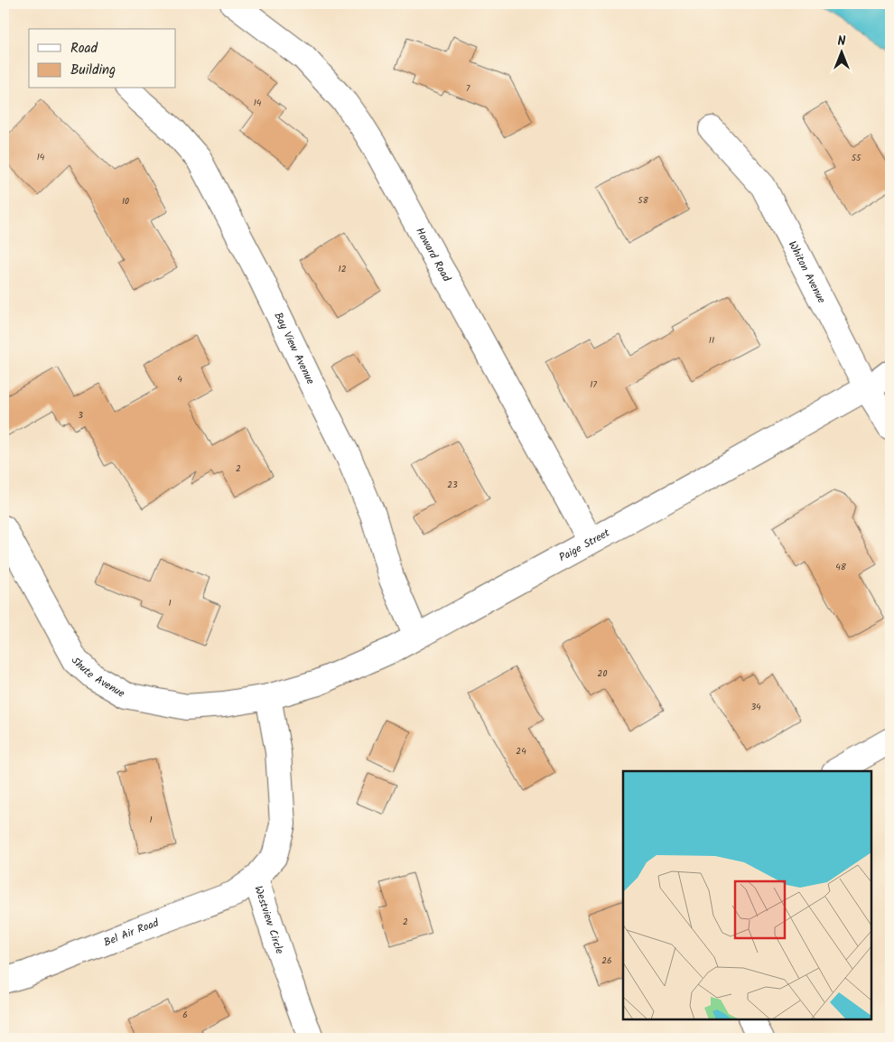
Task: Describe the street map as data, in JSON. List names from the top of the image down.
{
  "streets": {
    "street": [
      "Howard Road",
      "Whiton Avenue",
      "Bay View Avenue",
      "Paige Street",
      "Shute Avenue",
      "Westview Circle",
      "Bel Air Road"
    ]
  },
  "crossings": [
    ["Howard Road", "Paige Street"],
    ["Whiton Avenue", "Paige Street"],
    ["Bay View Avenue", "Paige Street"],
    ["Paige Street", "Shute Avenue"],
    ["Paige Street", "Westview Circle"],
    ["Shute Avenue", "Westview Circle"],
    ["Westview Circle", "Bel Air Road"]
  ],
  "house_numbers": [
    "7",
    "14",
    "14",
    "55",
    "58",
    "10",
    "12",
    "11",
    "4",
    "17",
    "3",
    "2",
    "23",
    "48",
    "1",
    "20",
    "34",
    "24",
    "1",
    "2",
    "26",
    "6"
  ],
  "legend": ["Road", "Building"],
  "north": "top"
}
